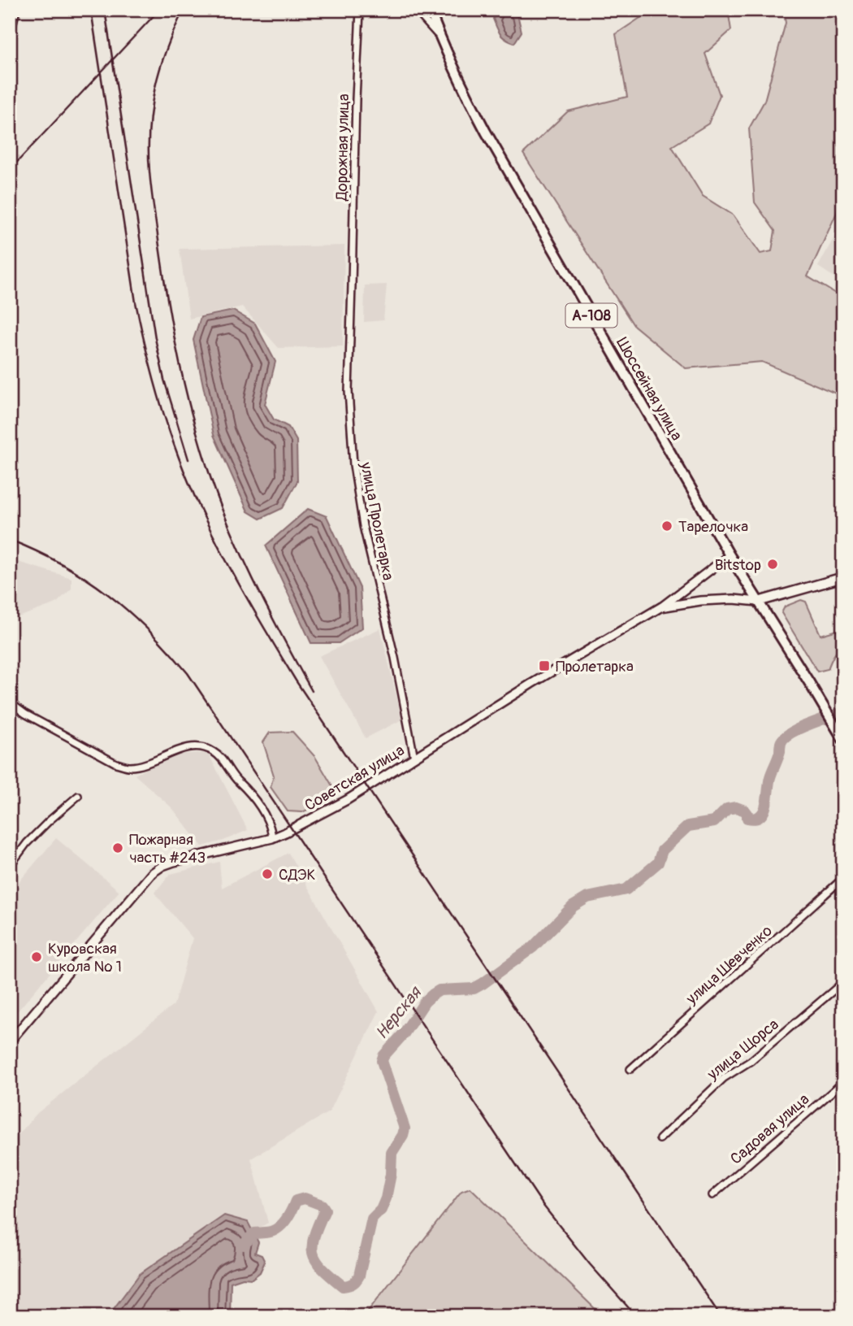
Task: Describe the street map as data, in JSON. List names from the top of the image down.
{
  "streets": {
    "highway": ["А-108", "Шоссейная улица"],
    "street": [
      "Дорожная улица",
      "улица Пролетарка",
      "Советская улица",
      "улица Шевченко",
      "улица Щорса",
      "Садовая улица"
    ]
  },
  "crossings": [
    ["Дорожная улица", "улица Пролетарка"],
    ["А-108", "Шоссейная улица"],
    ["Шоссейная улица", "Советская улица"],
    ["улица Пролетарка", "Советская улица"]
  ],
  "water": ["Нерская"],
  "places": {
    "other": [
      "Тарелочка",
      "Bitstop",
      "Пожарная часть #243",
      "СДЭК",
      "Куровская школа № 1"
    ],
    "transit": ["Пролетарка"]
  }
}
